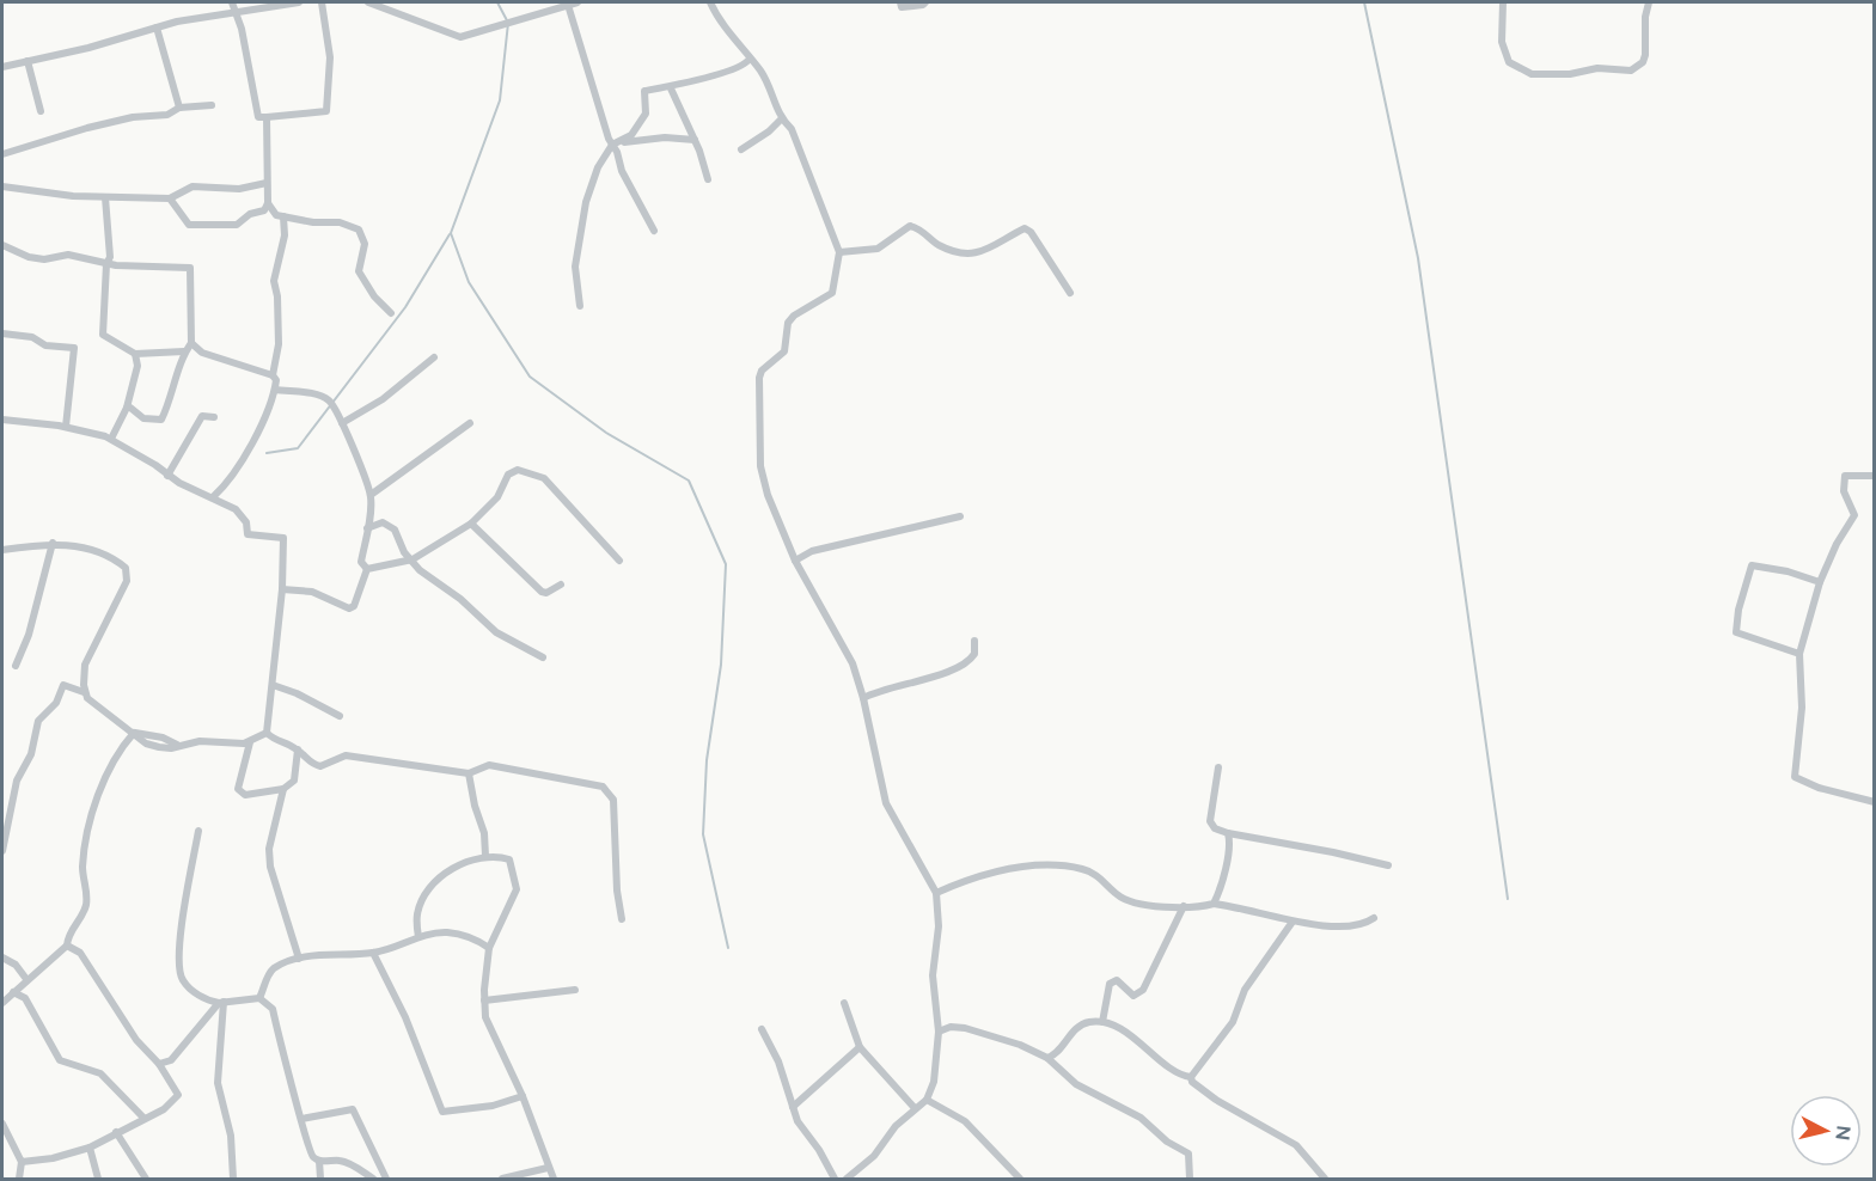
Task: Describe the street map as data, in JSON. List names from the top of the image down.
{
  "north": "right"
}
